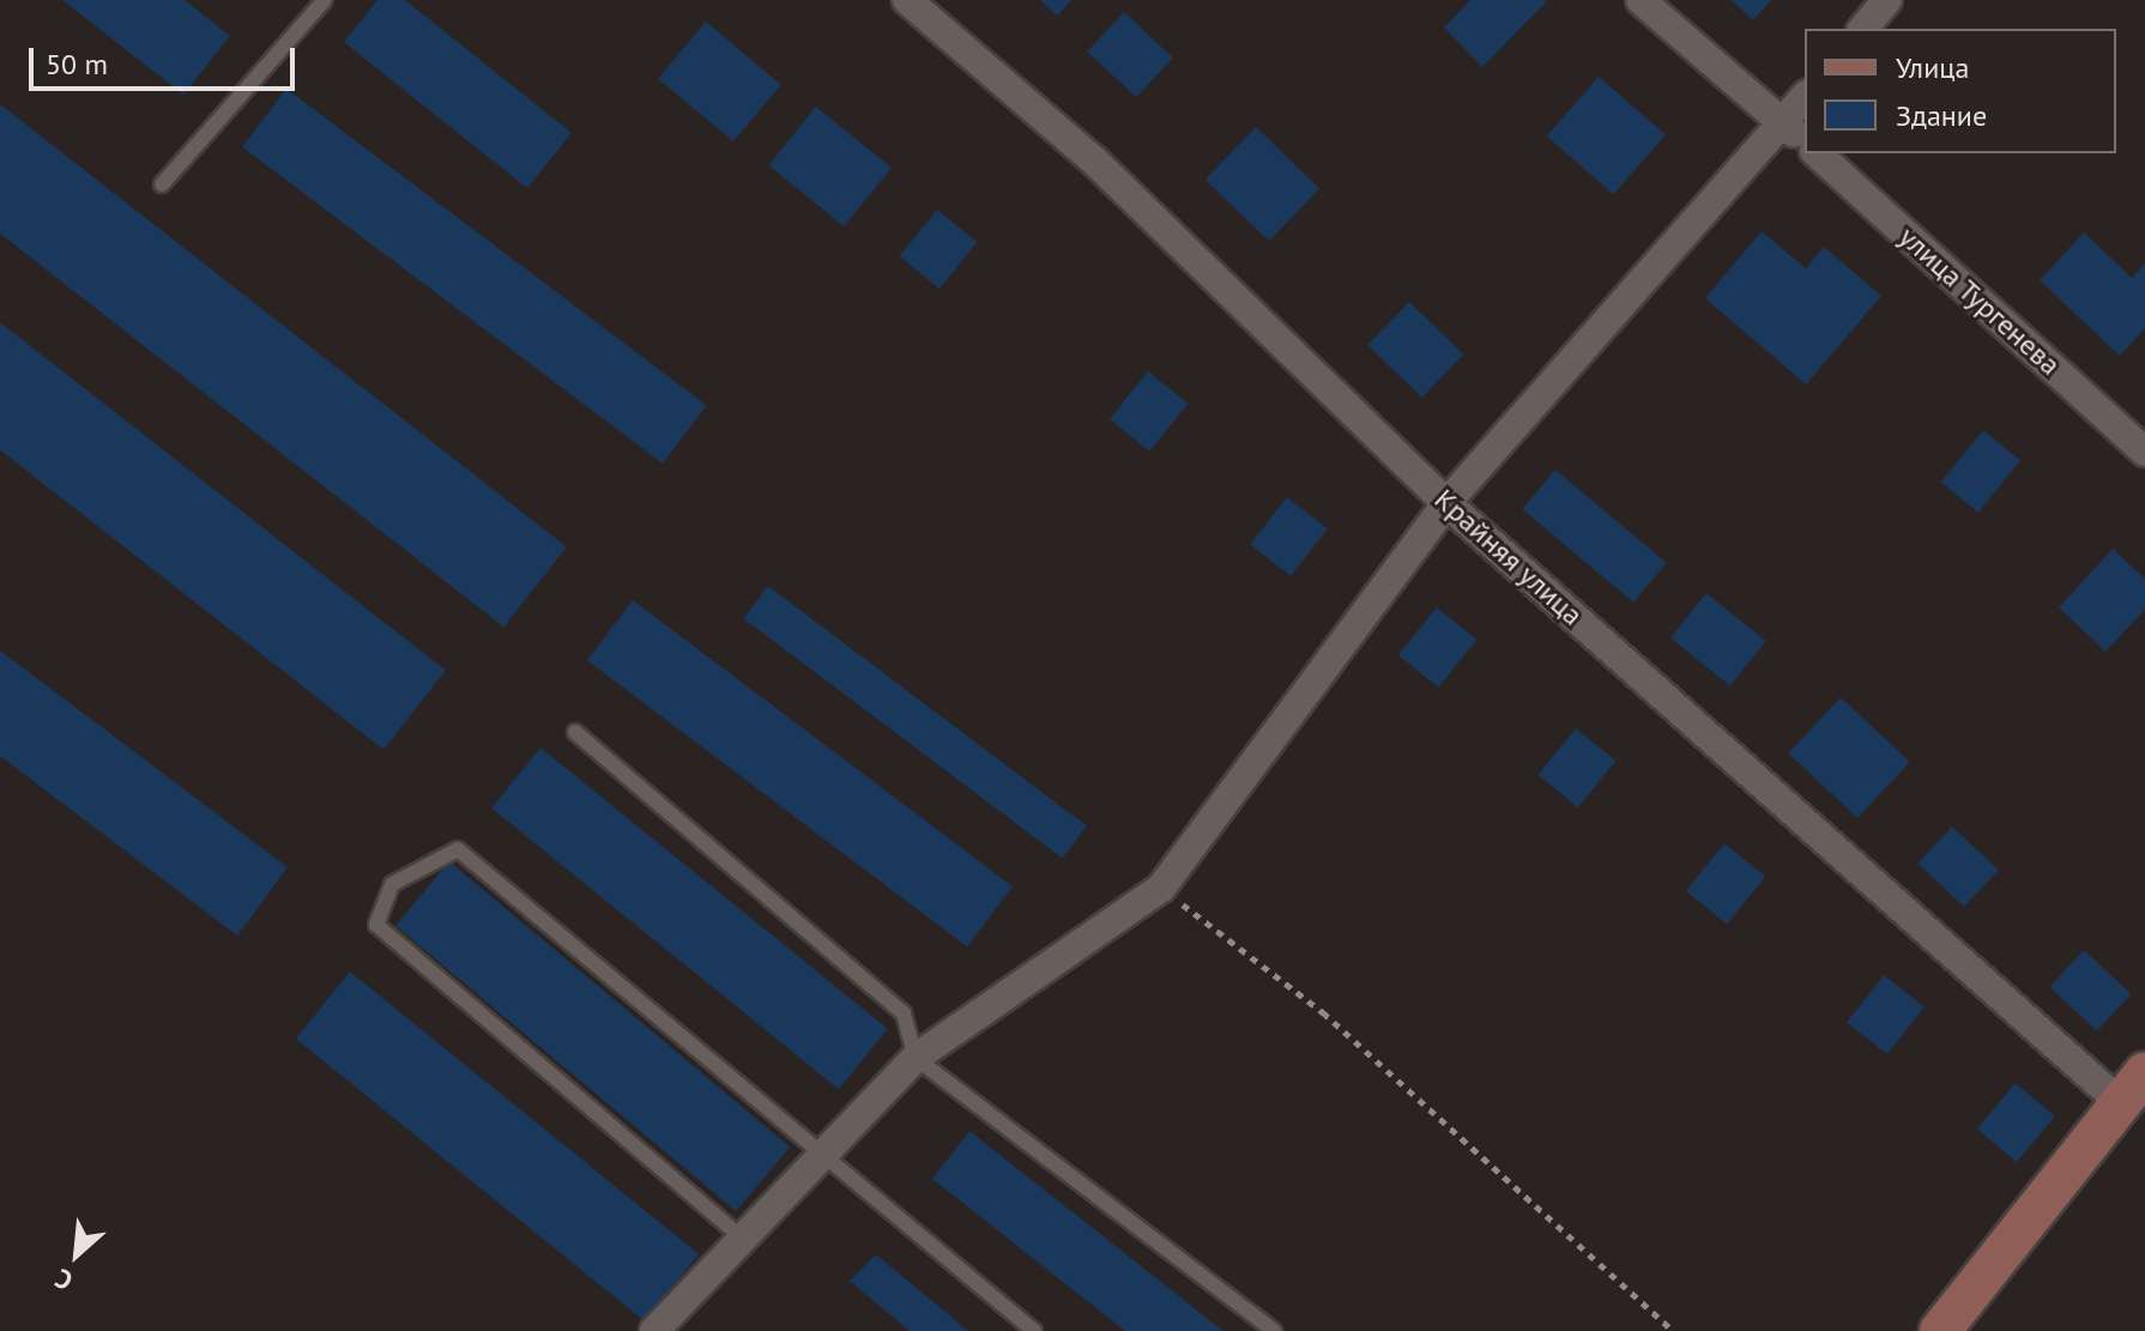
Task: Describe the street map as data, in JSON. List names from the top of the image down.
{
  "streets": {
    "street": ["улица Тургенева", "Крайняя улица"]
  },
  "legend": ["Улица", "Здание"],
  "scale_bar": "50 m",
  "north": "bottom left"
}
